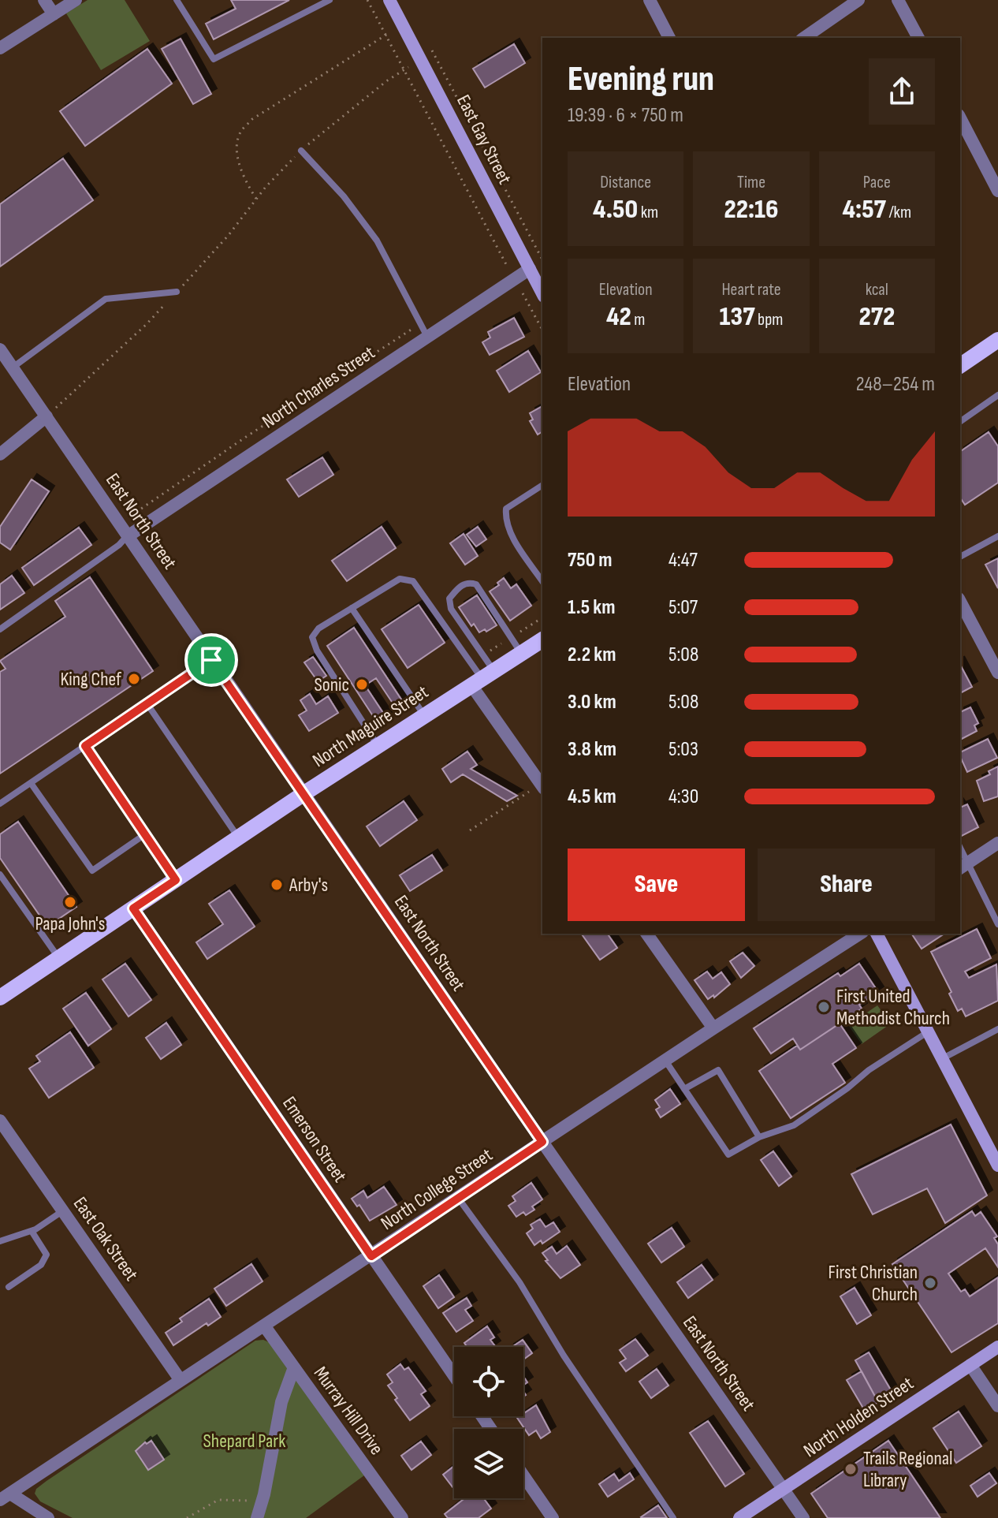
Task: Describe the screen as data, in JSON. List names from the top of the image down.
{
  "streets": {
    "main road": ["East Gay Street", "North Maguire Street", "North Holden Street"],
    "street": [
      "North Charles Street",
      "East North Street",
      "Emerson Street",
      "North College Street",
      "East Oak Street",
      "Murray Hill Drive"
    ]
  },
  "crossings": [
    ["East Gay Street", "North Charles Street"],
    ["North Charles Street", "East North Street"],
    ["East North Street", "North Maguire Street"],
    ["East North Street", "North College Street"],
    ["East North Street", "North Holden Street"],
    ["North Maguire Street", "Emerson Street"],
    ["Emerson Street", "North College Street"],
    ["North College Street", "East Oak Street"],
    ["North College Street", "Murray Hill Drive"]
  ],
  "parks": ["Shepard Park"],
  "places": [
    "King Chef",
    "Sonic",
    "Arby's",
    "Papa John's",
    "First United Methodist Church",
    "First Christian Church",
    "Trails Regional Library"
  ],
  "page": {
    "heading": ["Evening run", "19:39 · 6 × 750 m"],
    "stats": [
      ["Distance", "4.50 km"],
      ["Time", "22:16"],
      ["Pace", "4:57 /km"],
      ["Elevation", "42 m"],
      ["Heart rate", "137 bpm"],
      ["kcal", "272"]
    ],
    "chart": ["Elevation", "248–254 m"],
    "list": [
      {
        "name": "750 m",
        "note": "4:47"
      },
      {
        "name": "1.5 km",
        "note": "5:07"
      },
      {
        "name": "2.2 km",
        "note": "5:08"
      },
      {
        "name": "3.0 km",
        "note": "5:08"
      },
      {
        "name": "3.8 km",
        "note": "5:03"
      },
      {
        "name": "4.5 km",
        "note": "4:30"
      }
    ],
    "buttons": ["Save", "Share"]
  }
}
